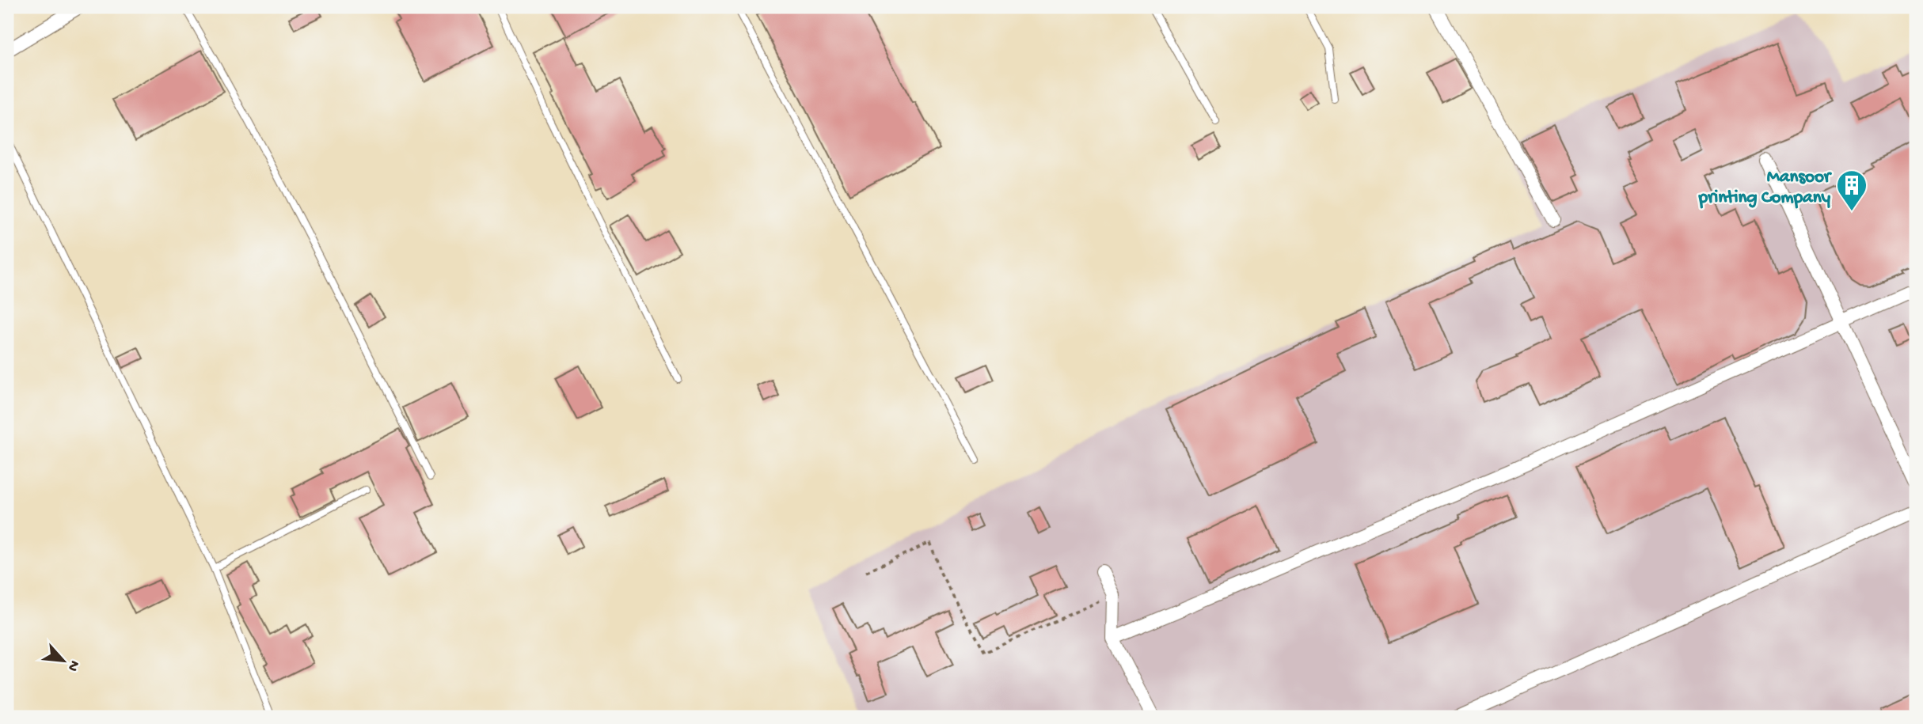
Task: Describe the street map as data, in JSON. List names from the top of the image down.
{
  "places": {
    "building": ["Mansoor printing Company"]
  },
  "north": "bottom right"
}
